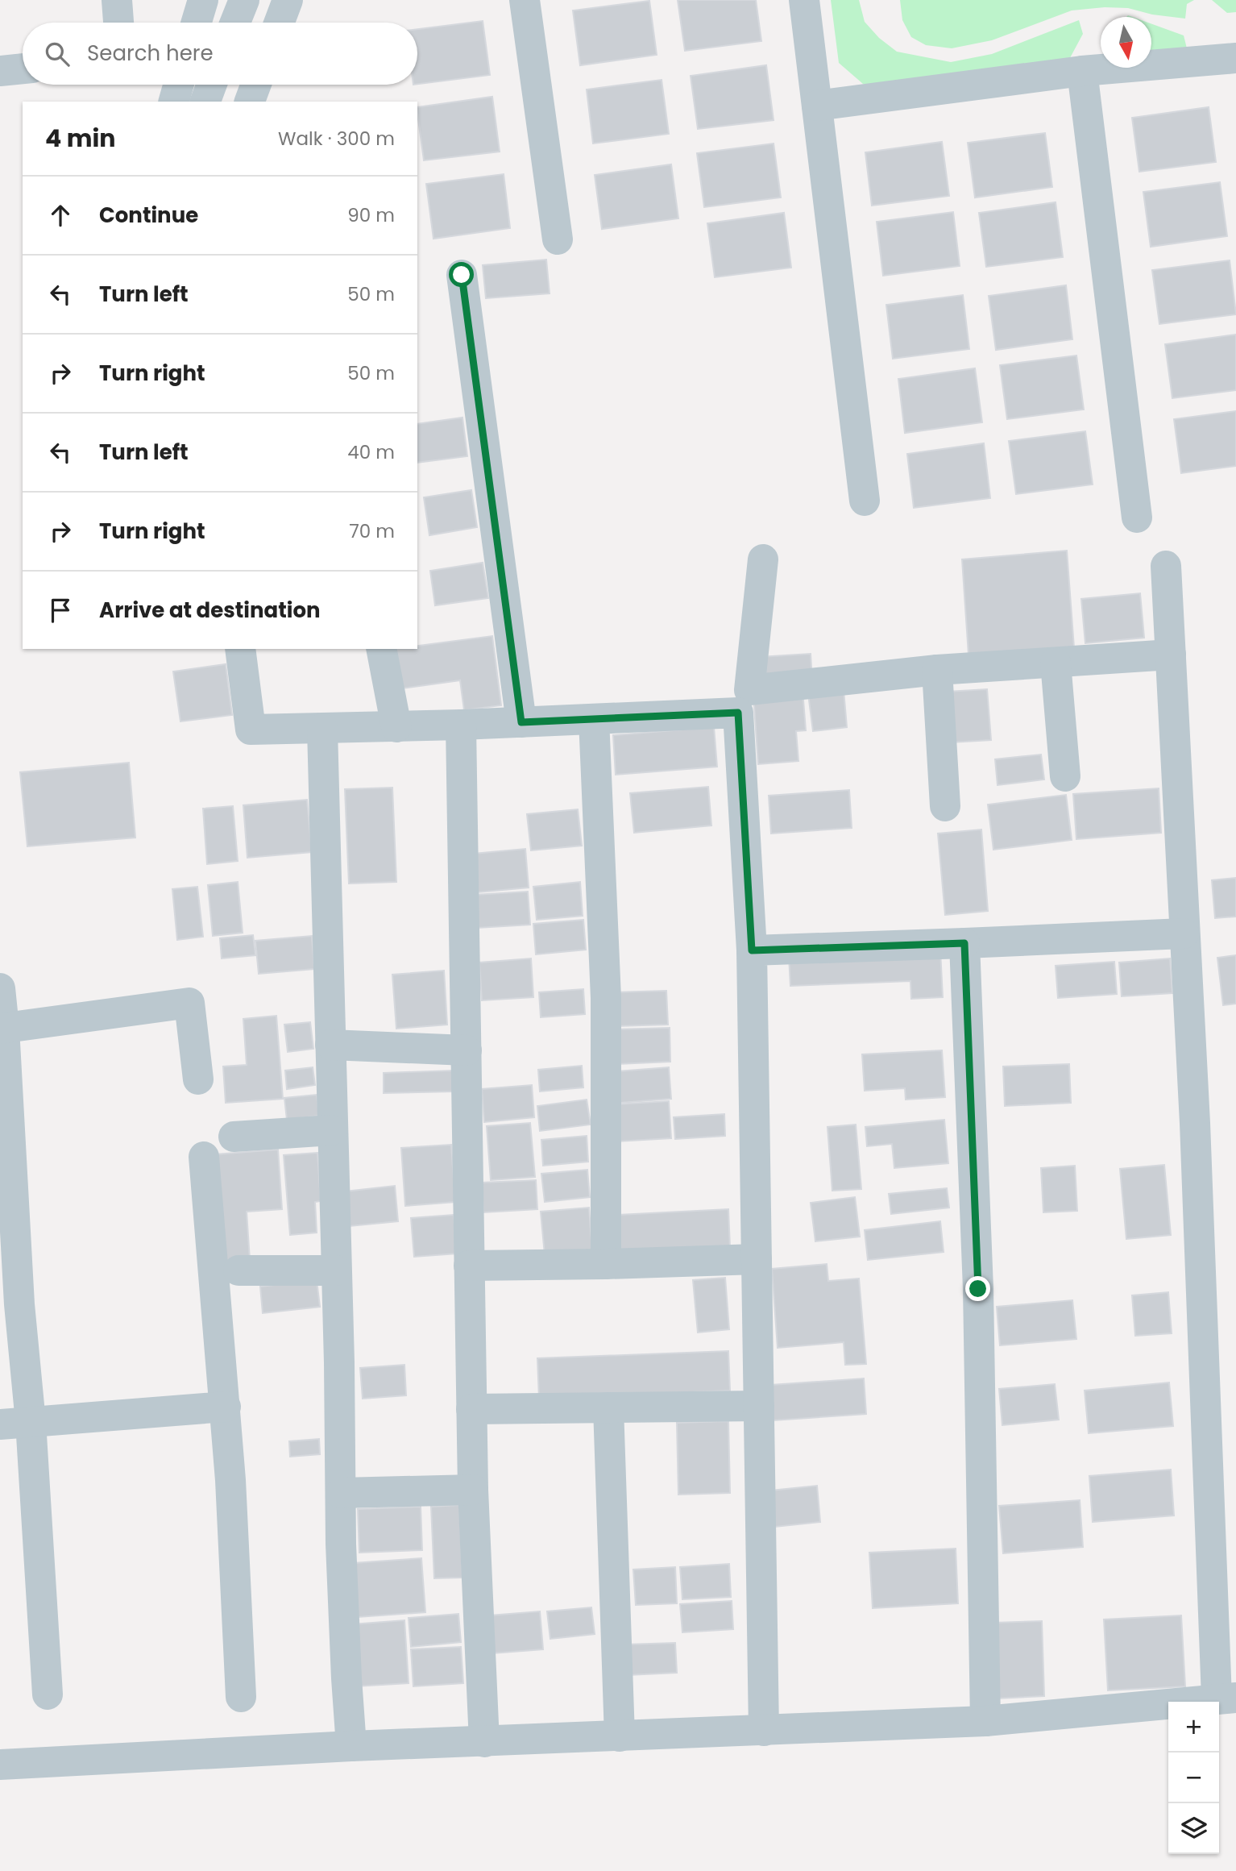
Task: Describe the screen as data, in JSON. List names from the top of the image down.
{
  "north": "bottom",
  "page": {
    "search": "Search here",
    "heading": ["4 min", "Walk · 300 m"],
    "list": [
      ["Continue", "90 m"],
      ["Turn left", "50 m"],
      ["Turn right", "50 m"],
      ["Turn left", "40 m"],
      ["Turn right", "70 m"],
      "Arrive at destination"
    ],
    "map_buttons": ["+", "−"]
  }
}
